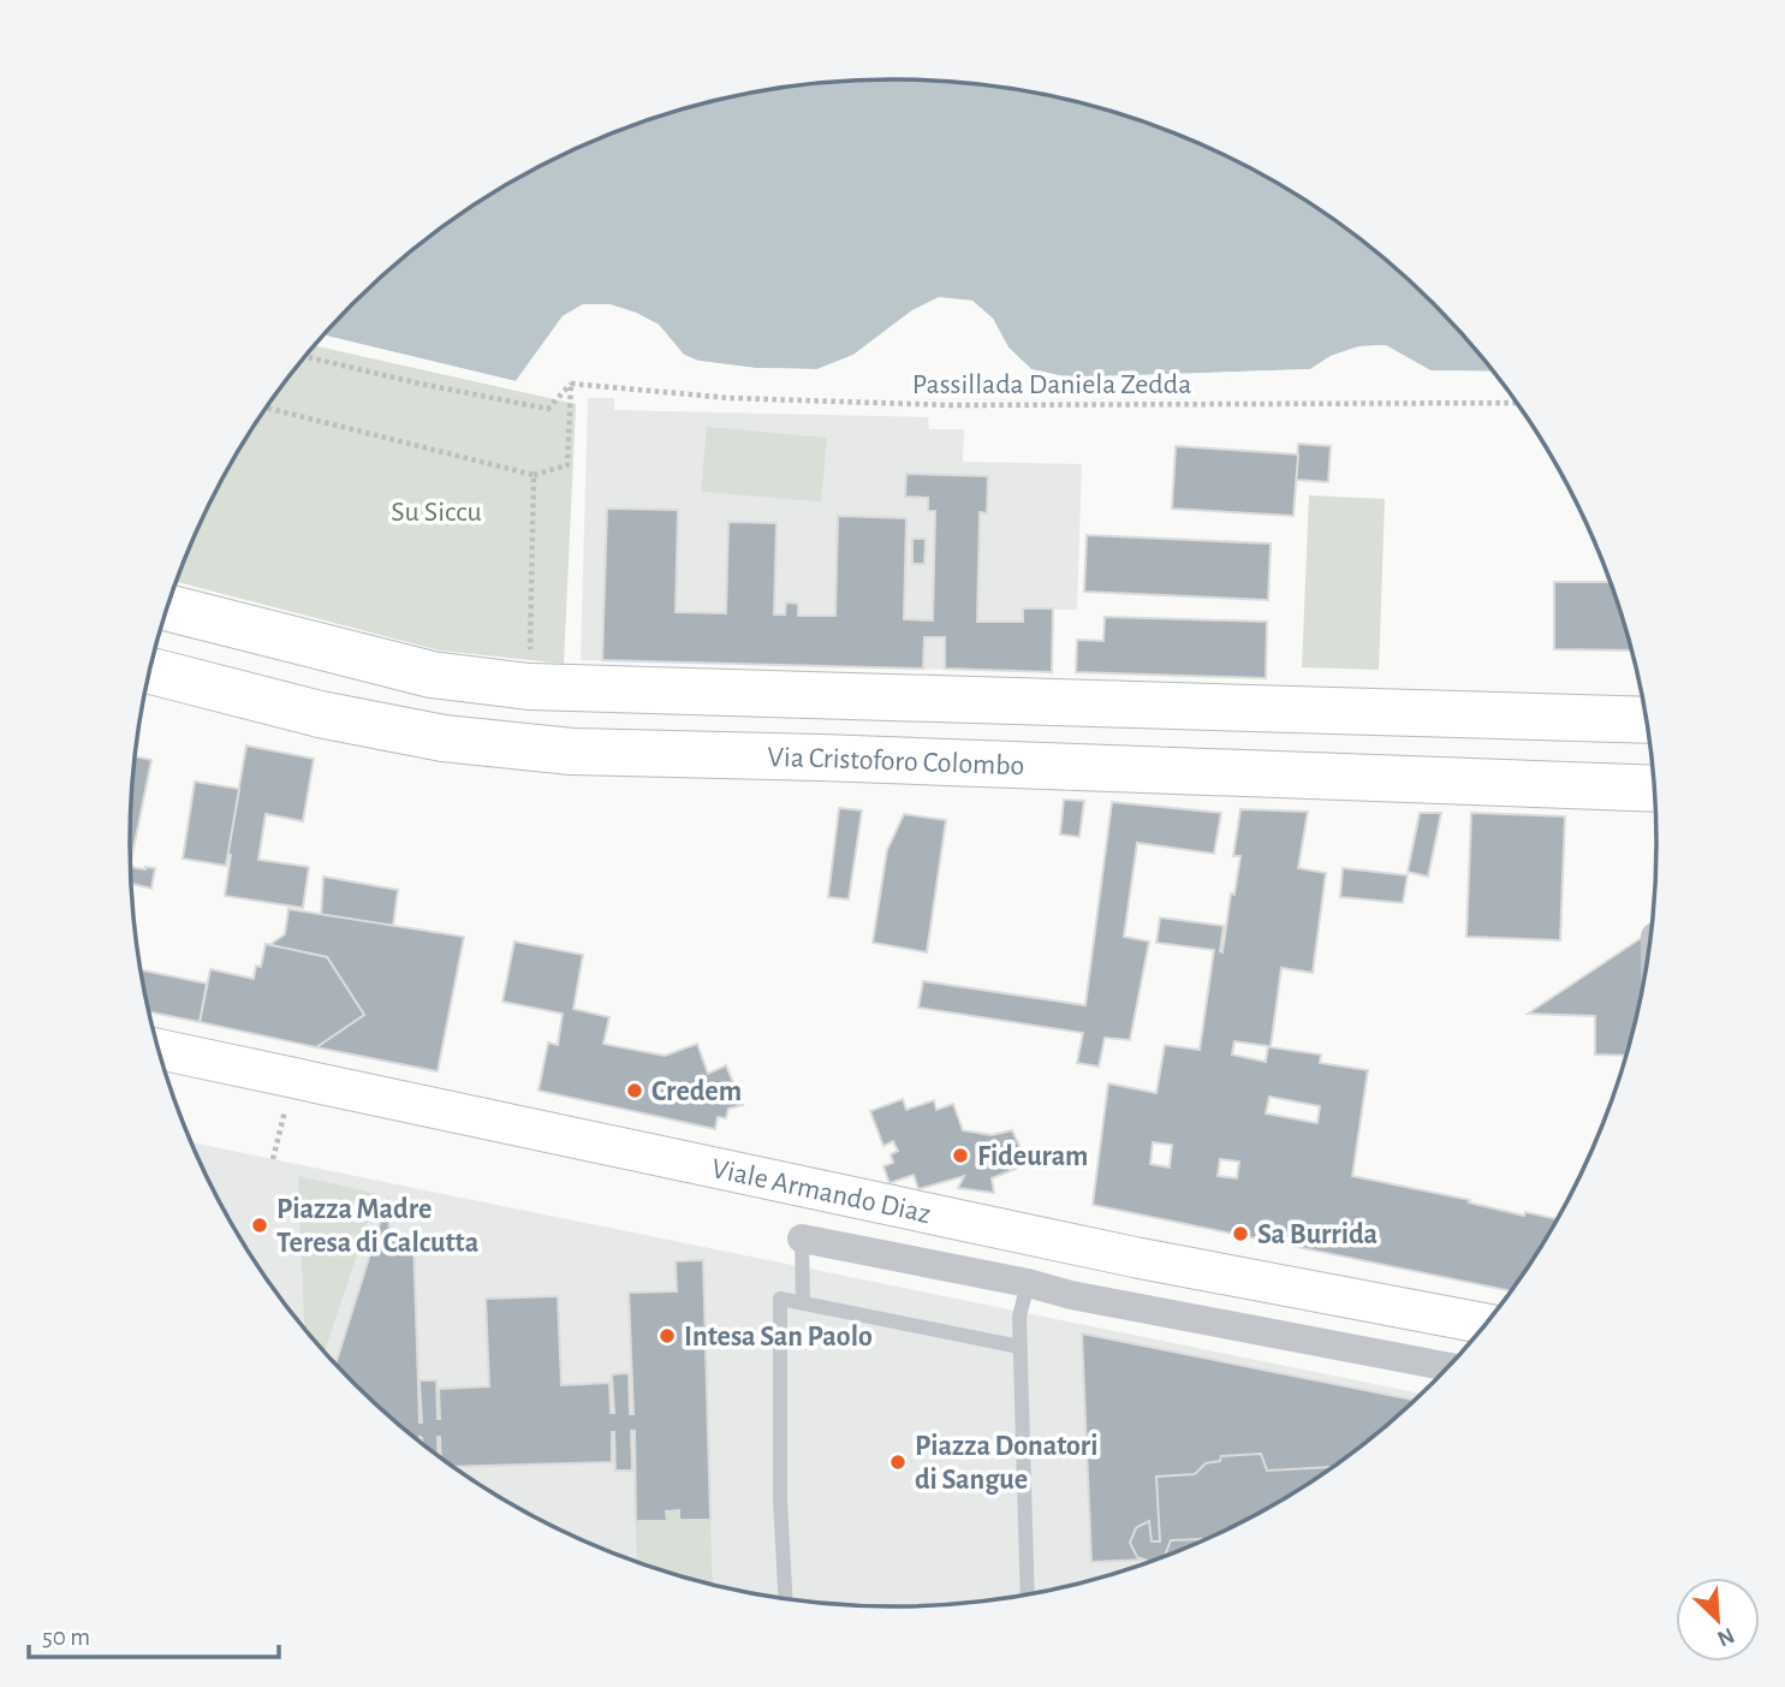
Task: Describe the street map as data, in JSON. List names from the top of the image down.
{
  "streets": {
    "main road": ["Via Cristoforo Colombo", "Viale Armando Diaz"],
    "path": ["Passillada Daniela Zedda"]
  },
  "parks": ["Su Siccu"],
  "places": [
    "Credem",
    "Fideuram",
    "Piazza Madre Teresa di Calcutta",
    "Sa Burrida",
    "Intesa San Paolo",
    "Piazza Donatori di Sangue"
  ],
  "scale_bar": "50 m",
  "north": "bottom right"
}
